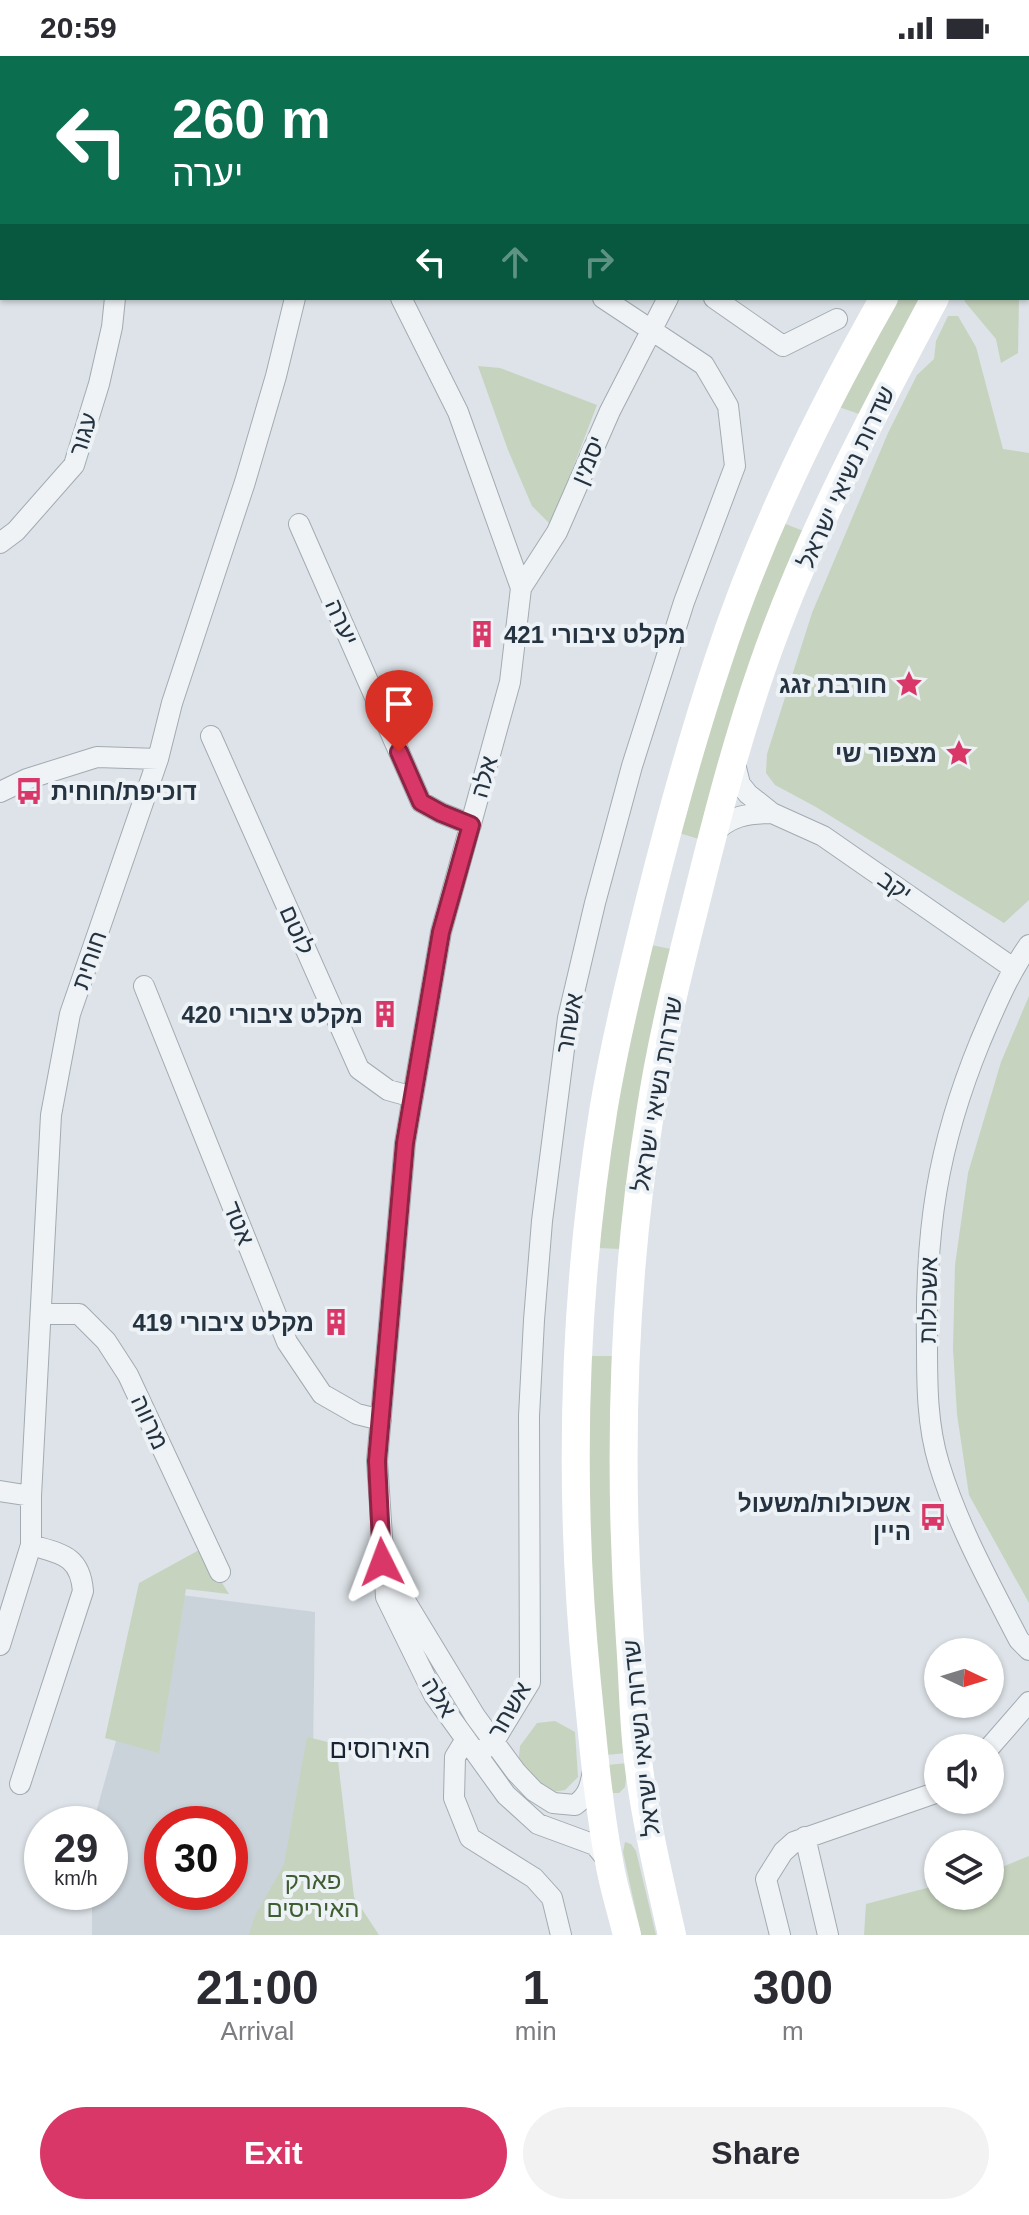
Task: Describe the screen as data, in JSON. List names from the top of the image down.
{
  "streets": {
    "main road": ["שדרות נשיאי ישראל"],
    "street": [
      "עגור",
      "יסמין",
      "יערה",
      "אלה",
      "יקב",
      "לוטם",
      "חוחית",
      "אשחר",
      "אטד",
      "אשכולות",
      "מרווה"
    ]
  },
  "crossings": [
    ["יסמין", "אלה"],
    ["יסמין", "אשחר"],
    ["שדרות נשיאי ישראל", "אלה"],
    ["שדרות נשיאי ישראל", "יקב"],
    ["יערה", "אלה"],
    ["אלה", "לוטם"],
    ["אלה", "אשחר"],
    ["אלה", "אטד"],
    ["יקב", "אשכולות"],
    ["חוחית", "מרווה"]
  ],
  "districts": ["האירוסים"],
  "parks": ["פארק האיריסים"],
  "places": {
    "building": ["מקלט ציבורי 421", "מקלט ציבורי 420", "מקלט ציבורי 419"],
    "place": ["חורבת זגג", "מצפור שי"],
    "bus stop": ["דוכיפת/חוחית", "אשכולות/משעול היין"]
  },
  "north": "right",
  "page": {
    "status": "20:59",
    "turn": ["260 m", "יערה"],
    "speed": "29 km/h",
    "limit": "30",
    "eta": [
      "21:00",
      "Arrival",
      "1",
      "min",
      "300",
      "m"
    ],
    "buttons": ["Exit", "Share"]
  }
}
